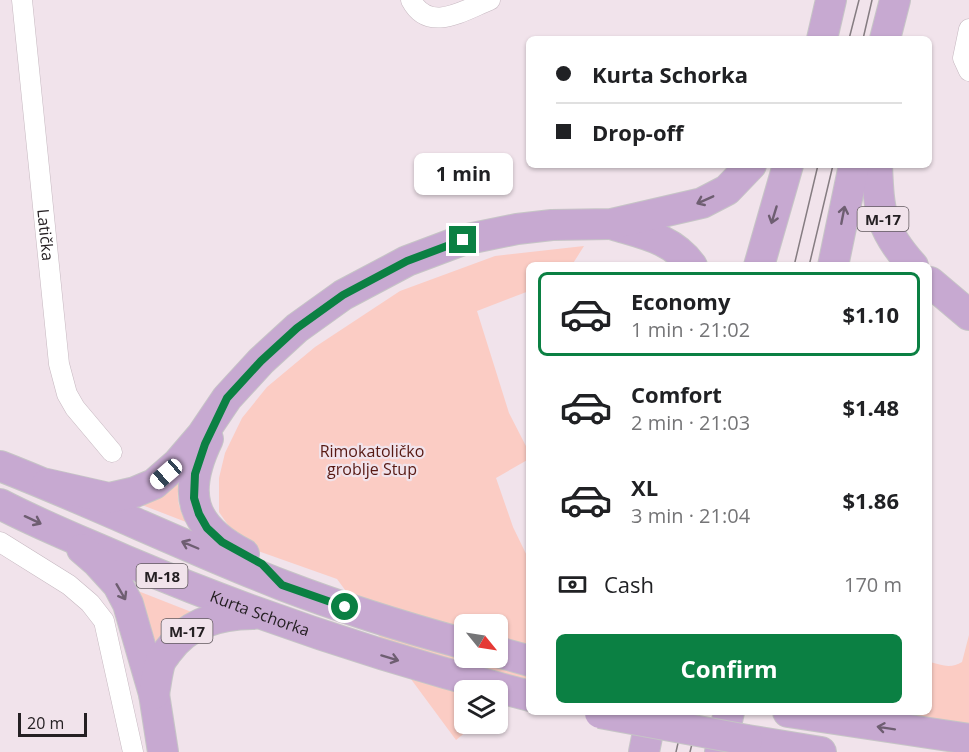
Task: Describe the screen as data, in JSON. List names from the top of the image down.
{
  "streets": {
    "main road": ["M-17", "M-18", "Kurta Schorka"],
    "street": ["Latička"]
  },
  "crossings": [
    ["M-17", "Kurta Schorka"]
  ],
  "parks": ["Rimokatoličko groblje Stup"],
  "scale_bar": "20 m",
  "north": "bottom right",
  "page": {
    "banner": ["Kurta Schorka", "Drop-off"],
    "bubble": "1 min",
    "list": [
      {
        "name": "Economy",
        "note": "1 min · 21:02",
        "value": "$1.10"
      },
      {
        "name": "Comfort",
        "note": "2 min · 21:03",
        "value": "$1.48"
      },
      {
        "name": "XL",
        "note": "3 min · 21:04",
        "value": "$1.86"
      }
    ],
    "pay": ["Cash", "170 m"],
    "buttons": "Confirm",
    "scale": "20 m"
  }
}
